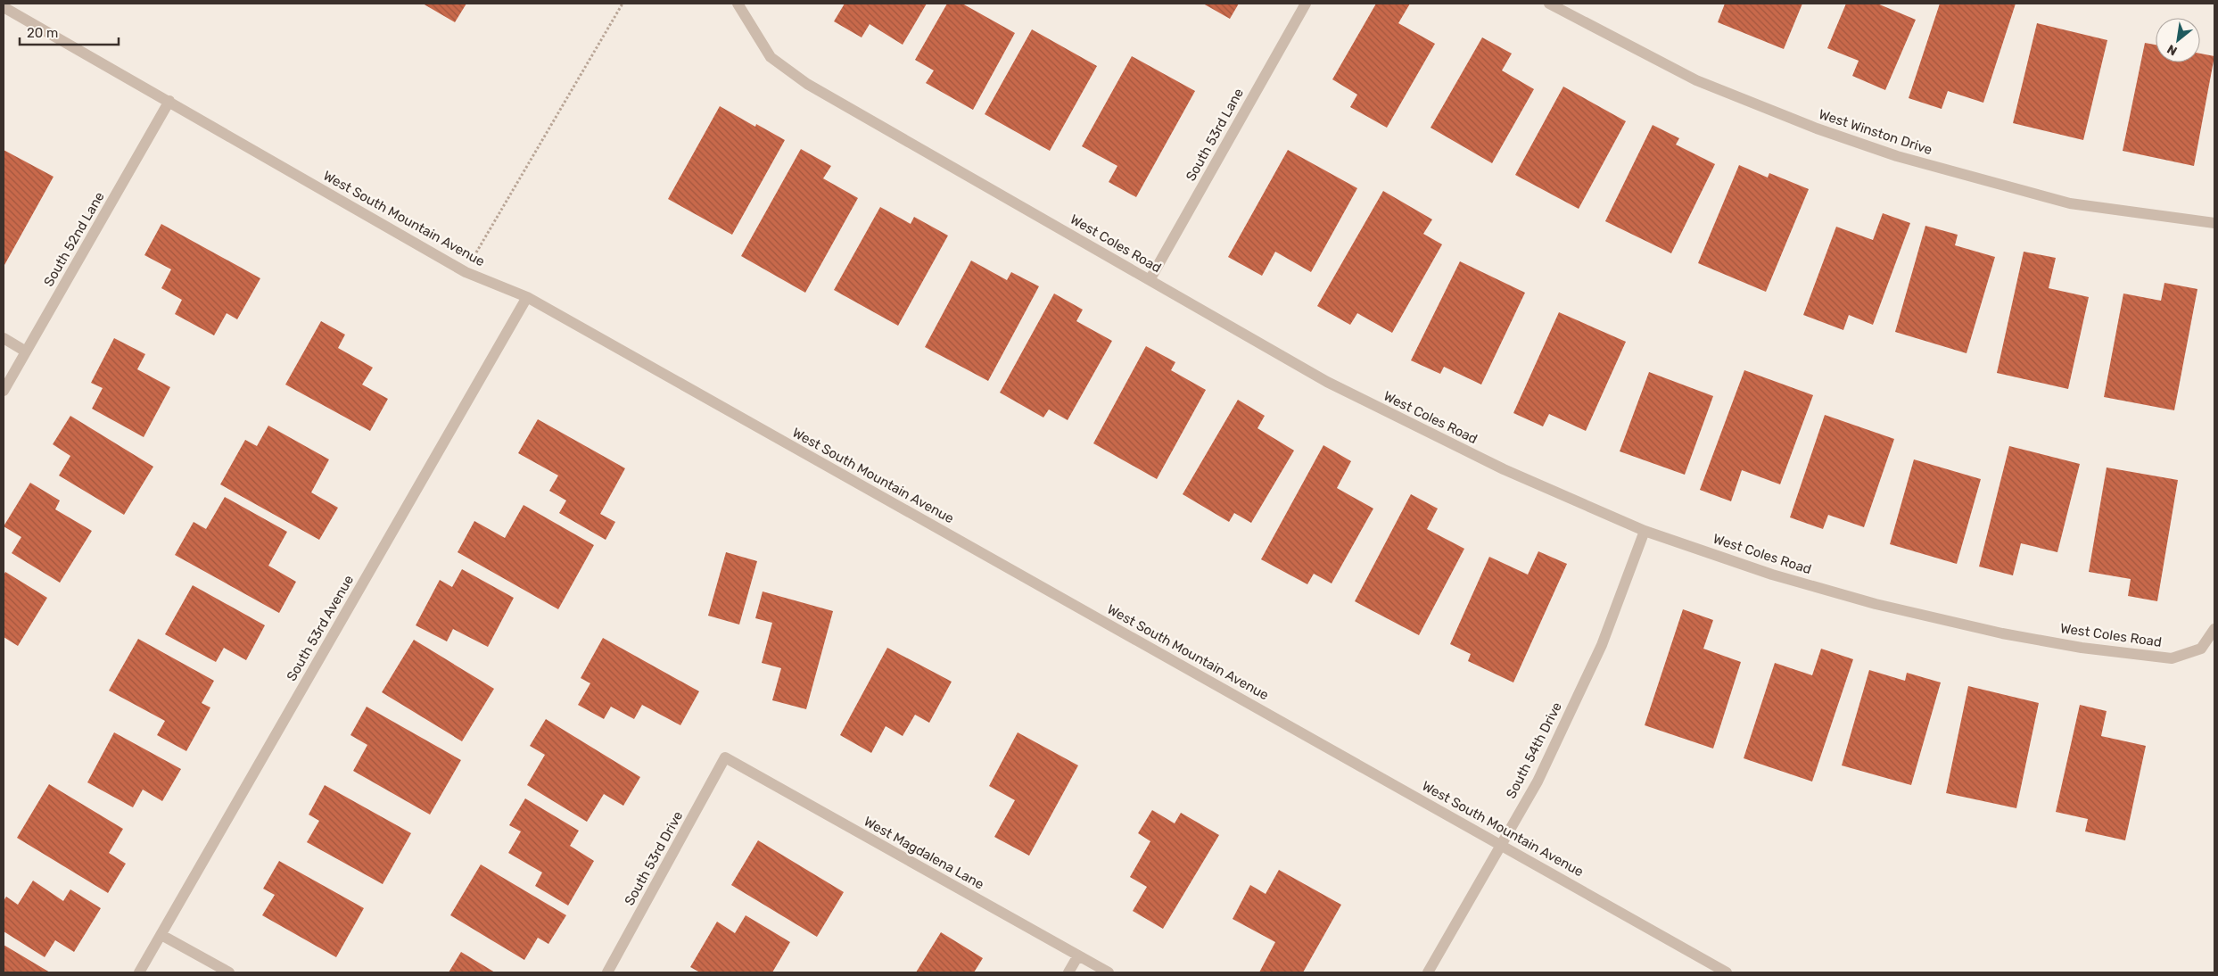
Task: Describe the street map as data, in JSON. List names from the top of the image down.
{
  "streets": {
    "street": [
      "West Winston Drive",
      "South 53rd Lane",
      "West South Mountain Avenue",
      "South 52nd Lane",
      "West Coles Road",
      "South 53rd Avenue",
      "South 54th Drive",
      "West Magdalena Lane",
      "South 53rd Drive"
    ]
  },
  "crossings": [
    ["South 53rd Lane", "West Coles Road"],
    ["West South Mountain Avenue", "South 52nd Lane"],
    ["West South Mountain Avenue", "South 53rd Avenue"],
    ["West South Mountain Avenue", "South 54th Drive"],
    ["West Coles Road", "South 54th Drive"],
    ["West Magdalena Lane", "South 53rd Drive"]
  ],
  "scale_bar": "20 m",
  "north": "bottom left"
}
